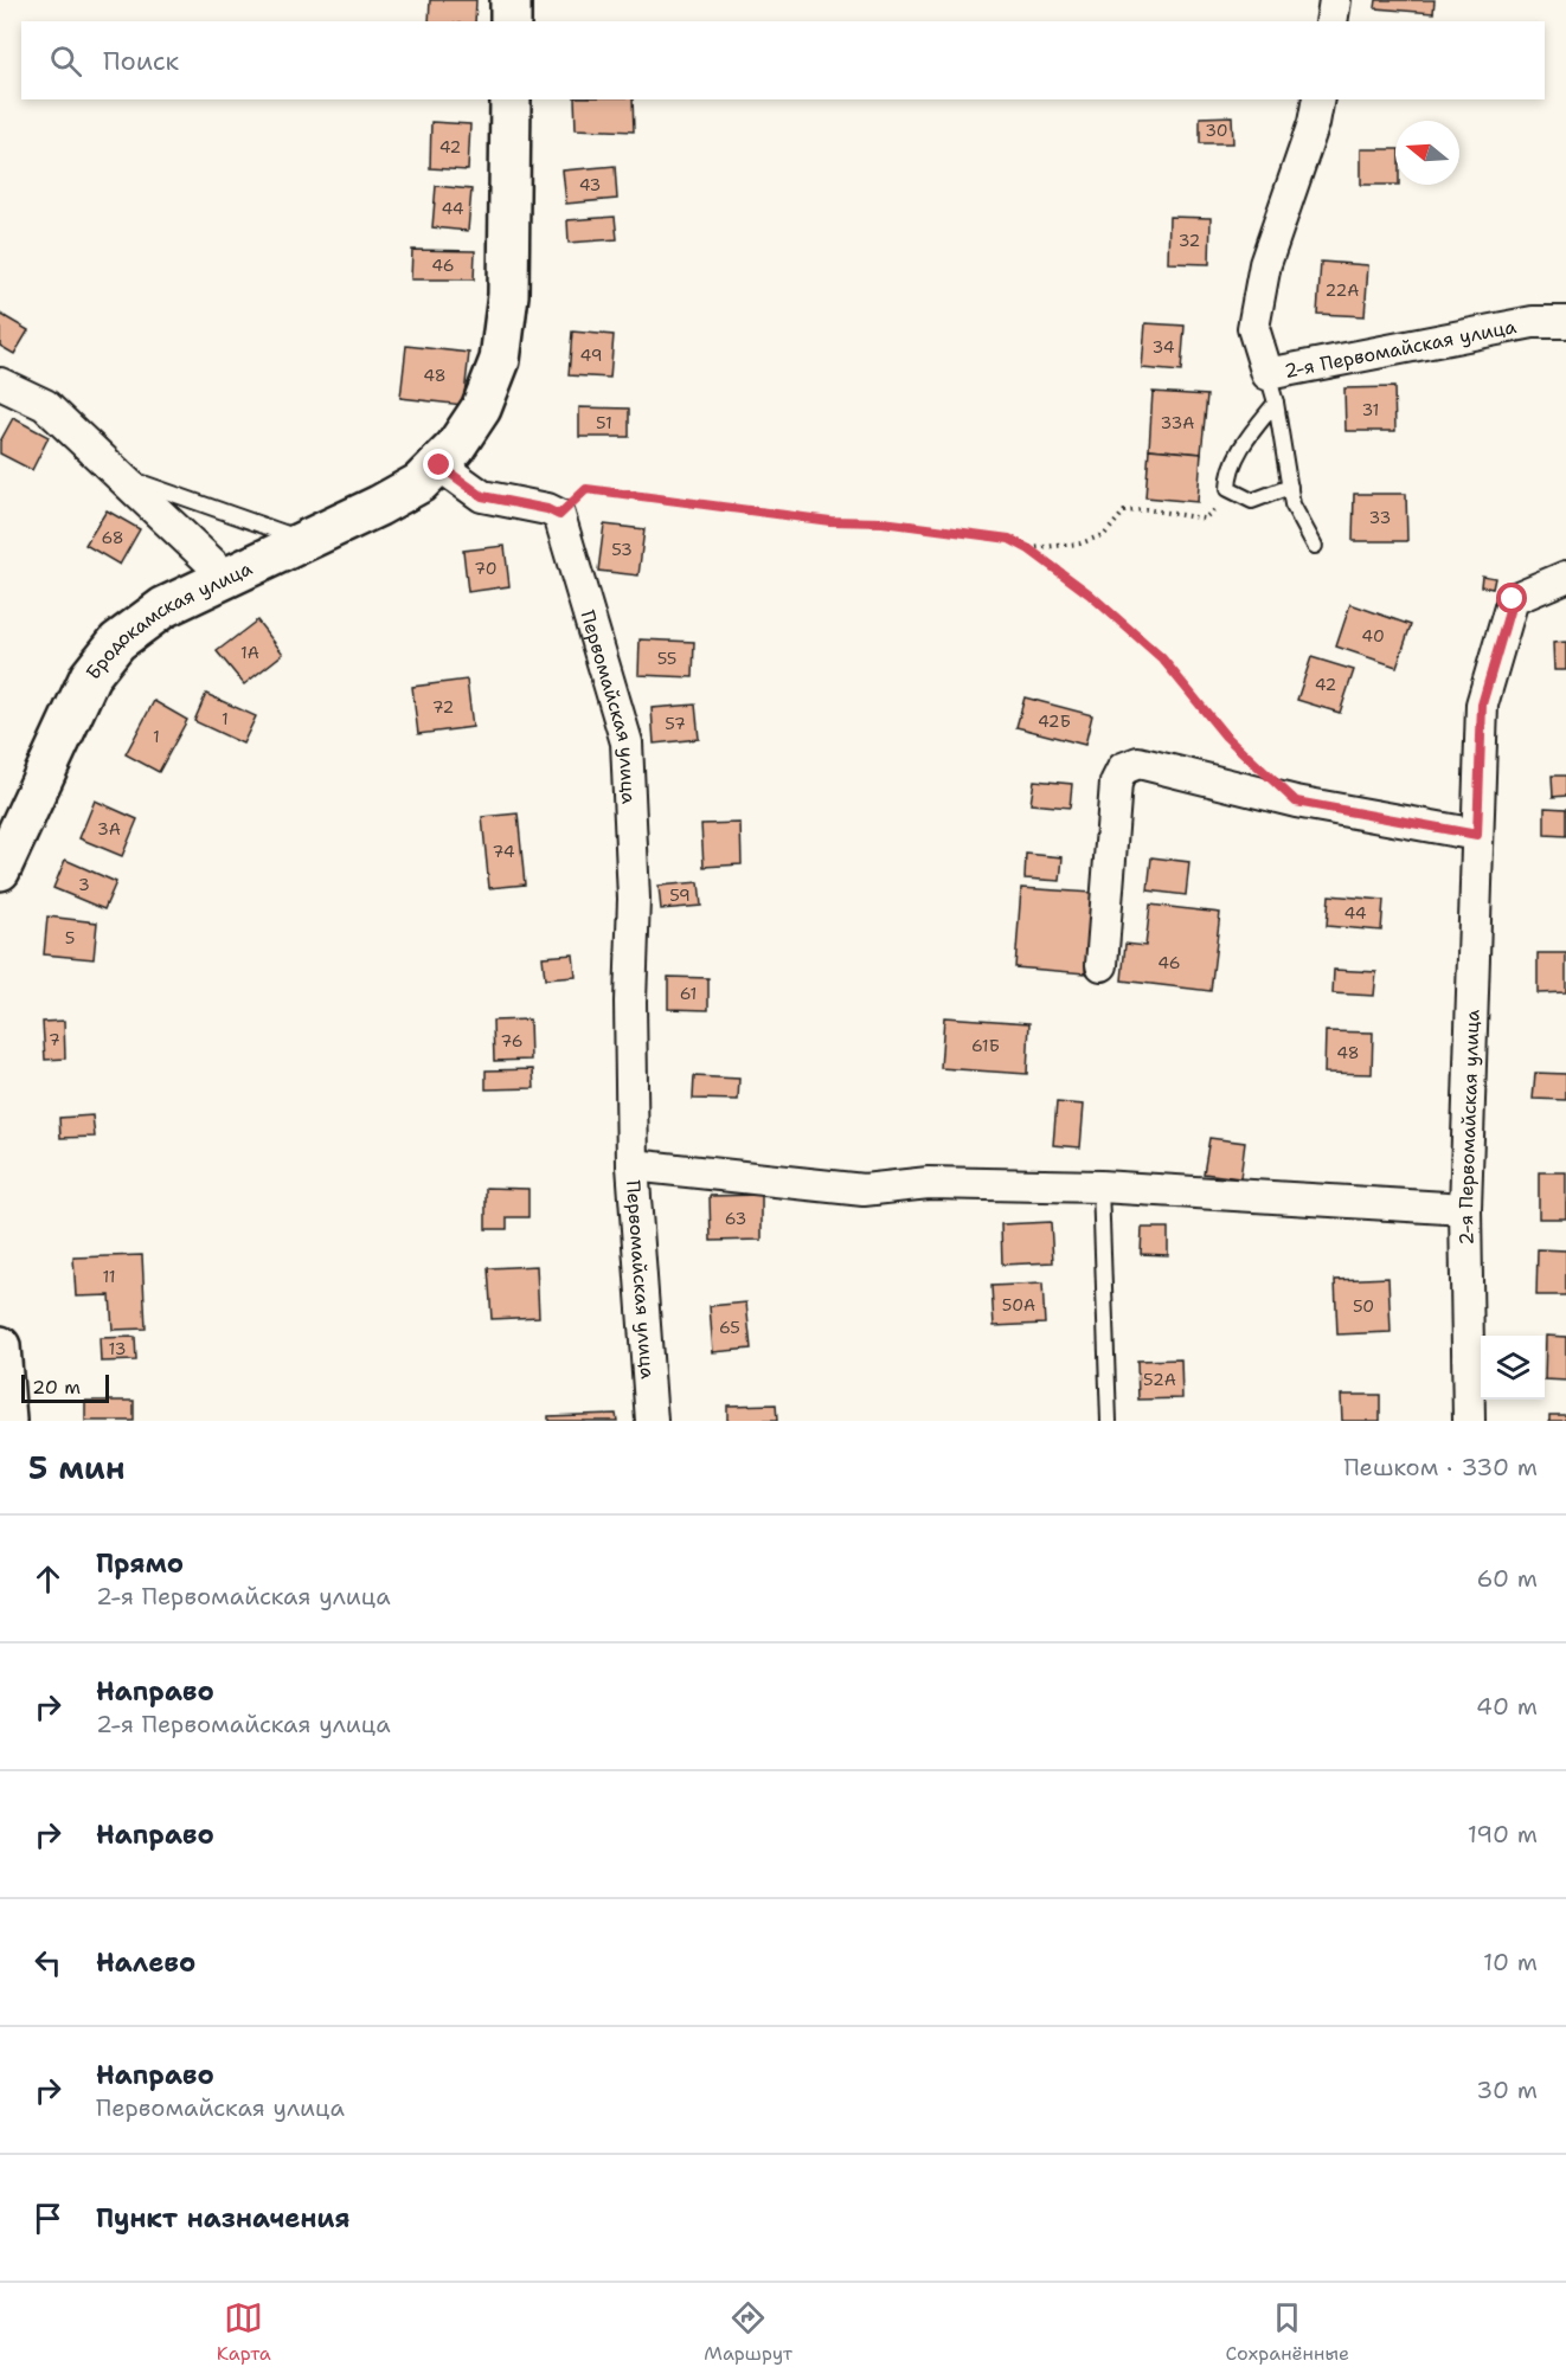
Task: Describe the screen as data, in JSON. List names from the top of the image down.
{
  "streets": {
    "street": ["2-я Первомайская улица", "Бродокамская улица", "Первомайская улица"]
  },
  "house_numbers": [
    "30",
    "42",
    "43",
    "44",
    "32",
    "46",
    "22А",
    "34",
    "49",
    "48",
    "31",
    "51",
    "33А",
    "33",
    "68",
    "53",
    "70",
    "40",
    "1А",
    "55",
    "42",
    "72",
    "1",
    "42Б",
    "57",
    "1",
    "3А",
    "74",
    "3",
    "59",
    "44",
    "5",
    "46",
    "61",
    "7",
    "76",
    "61Б",
    "48",
    "63",
    "11",
    "50А",
    "50",
    "65",
    "13",
    "52А"
  ],
  "scale_bar": "20 m",
  "north": "left",
  "page": {
    "search": "Поиск",
    "scale": "20 m",
    "heading": ["5 мин", "Пешком · 330 m"],
    "list": [
      ["Прямо", "2-я Первомайская улица", "60 m"],
      ["Направо", "2-я Первомайская улица", "40 m"],
      ["Направо", "190 m"],
      ["Налево", "10 m"],
      ["Направо", "Первомайская улица", "30 m"],
      "Пункт назначения"
    ],
    "nav": ["Карта", "Маршрут", "Сохранённые"]
  }
}
